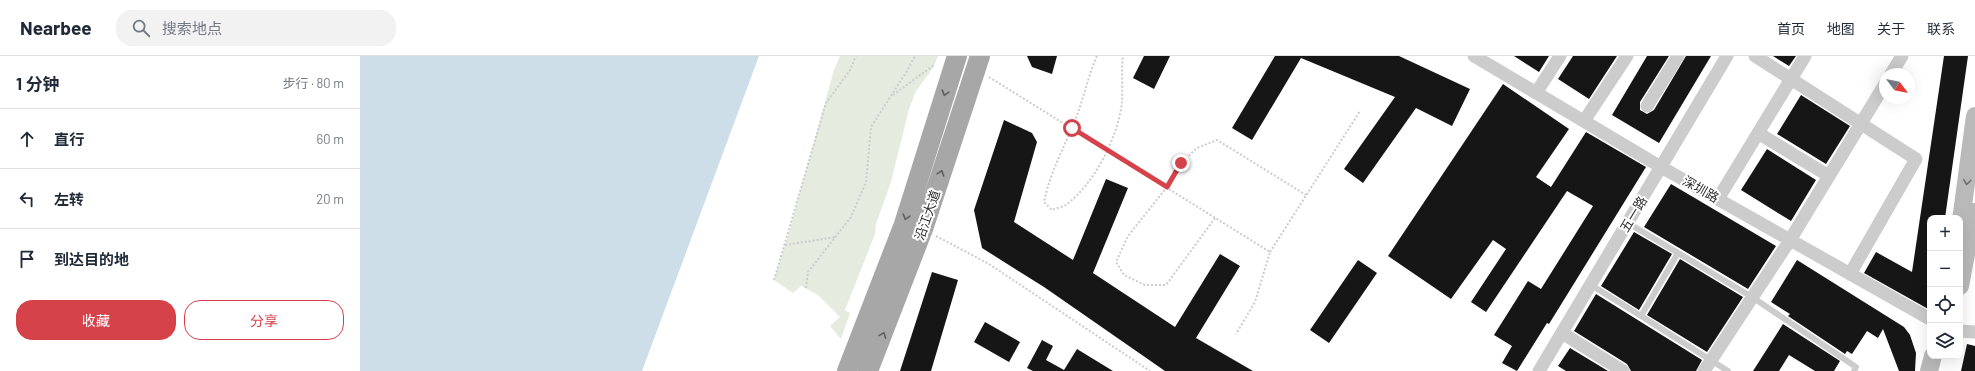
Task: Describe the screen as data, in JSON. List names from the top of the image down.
{
  "streets": {
    "main road": ["沿江大道"],
    "street": ["深圳路", "五一路"]
  },
  "crossings": [
    ["深圳路", "五一路"]
  ],
  "north": "bottom right",
  "page": {
    "header": "Nearbee",
    "search": "搜索地点",
    "nav": [
      "首页",
      "地图",
      "关于",
      "联系"
    ],
    "heading": ["1 分钟", "步行 · 80 m"],
    "list": [
      ["直行", "60 m"],
      ["左转", "20 m"],
      "到达目的地"
    ],
    "map_buttons": ["+", "−"],
    "buttons": ["收藏", "分享"]
  }
}
